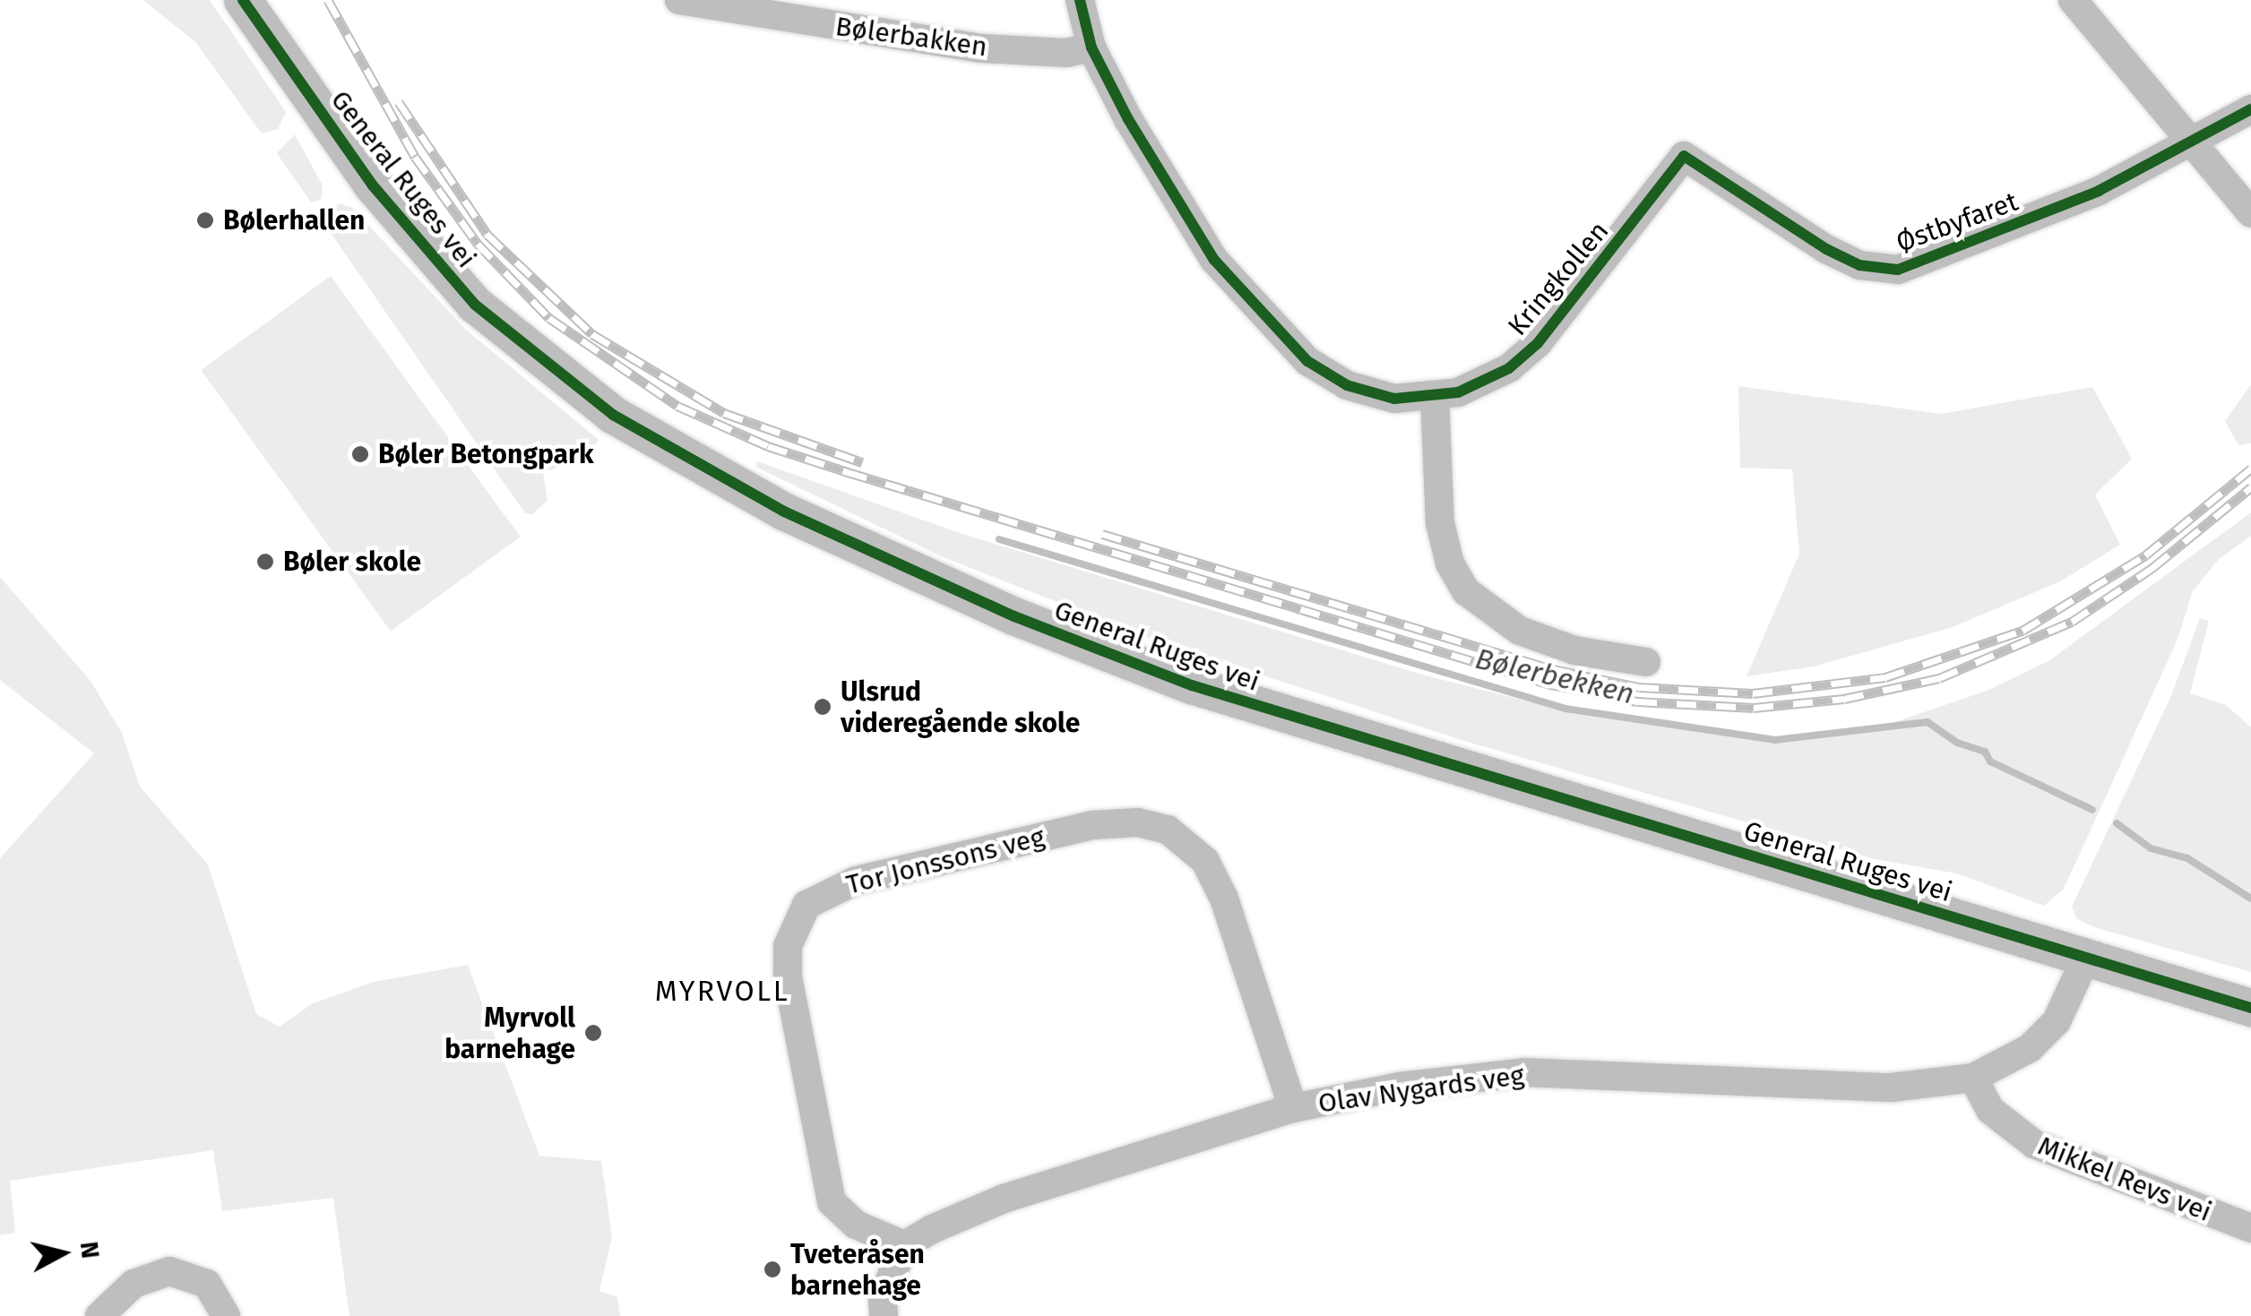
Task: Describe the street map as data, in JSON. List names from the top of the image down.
{
  "streets": {
    "main road": ["General Ruges vei"],
    "street": [
      "Bølerbakken",
      "Østbyfaret",
      "Kringkollen",
      "Tor Jonssons veg",
      "Olav Nygards veg",
      "Mikkel Revs vei"
    ]
  },
  "crossings": [
    ["Bølerbakken", "Kringkollen"],
    ["General Ruges vei", "Olav Nygards veg"],
    ["Østbyfaret", "Kringkollen"],
    ["Tor Jonssons veg", "Olav Nygards veg"],
    ["Olav Nygards veg", "Mikkel Revs vei"]
  ],
  "districts": ["MYRVOLL"],
  "water": ["Bølerbekken"],
  "places": [
    "Bølerhallen",
    "Bøler Betongpark",
    "Bøler skole",
    "Ulsrud videregående skole",
    "Myrvoll barnehage",
    "Tveteråsen barnehage"
  ],
  "north": "right"
}
